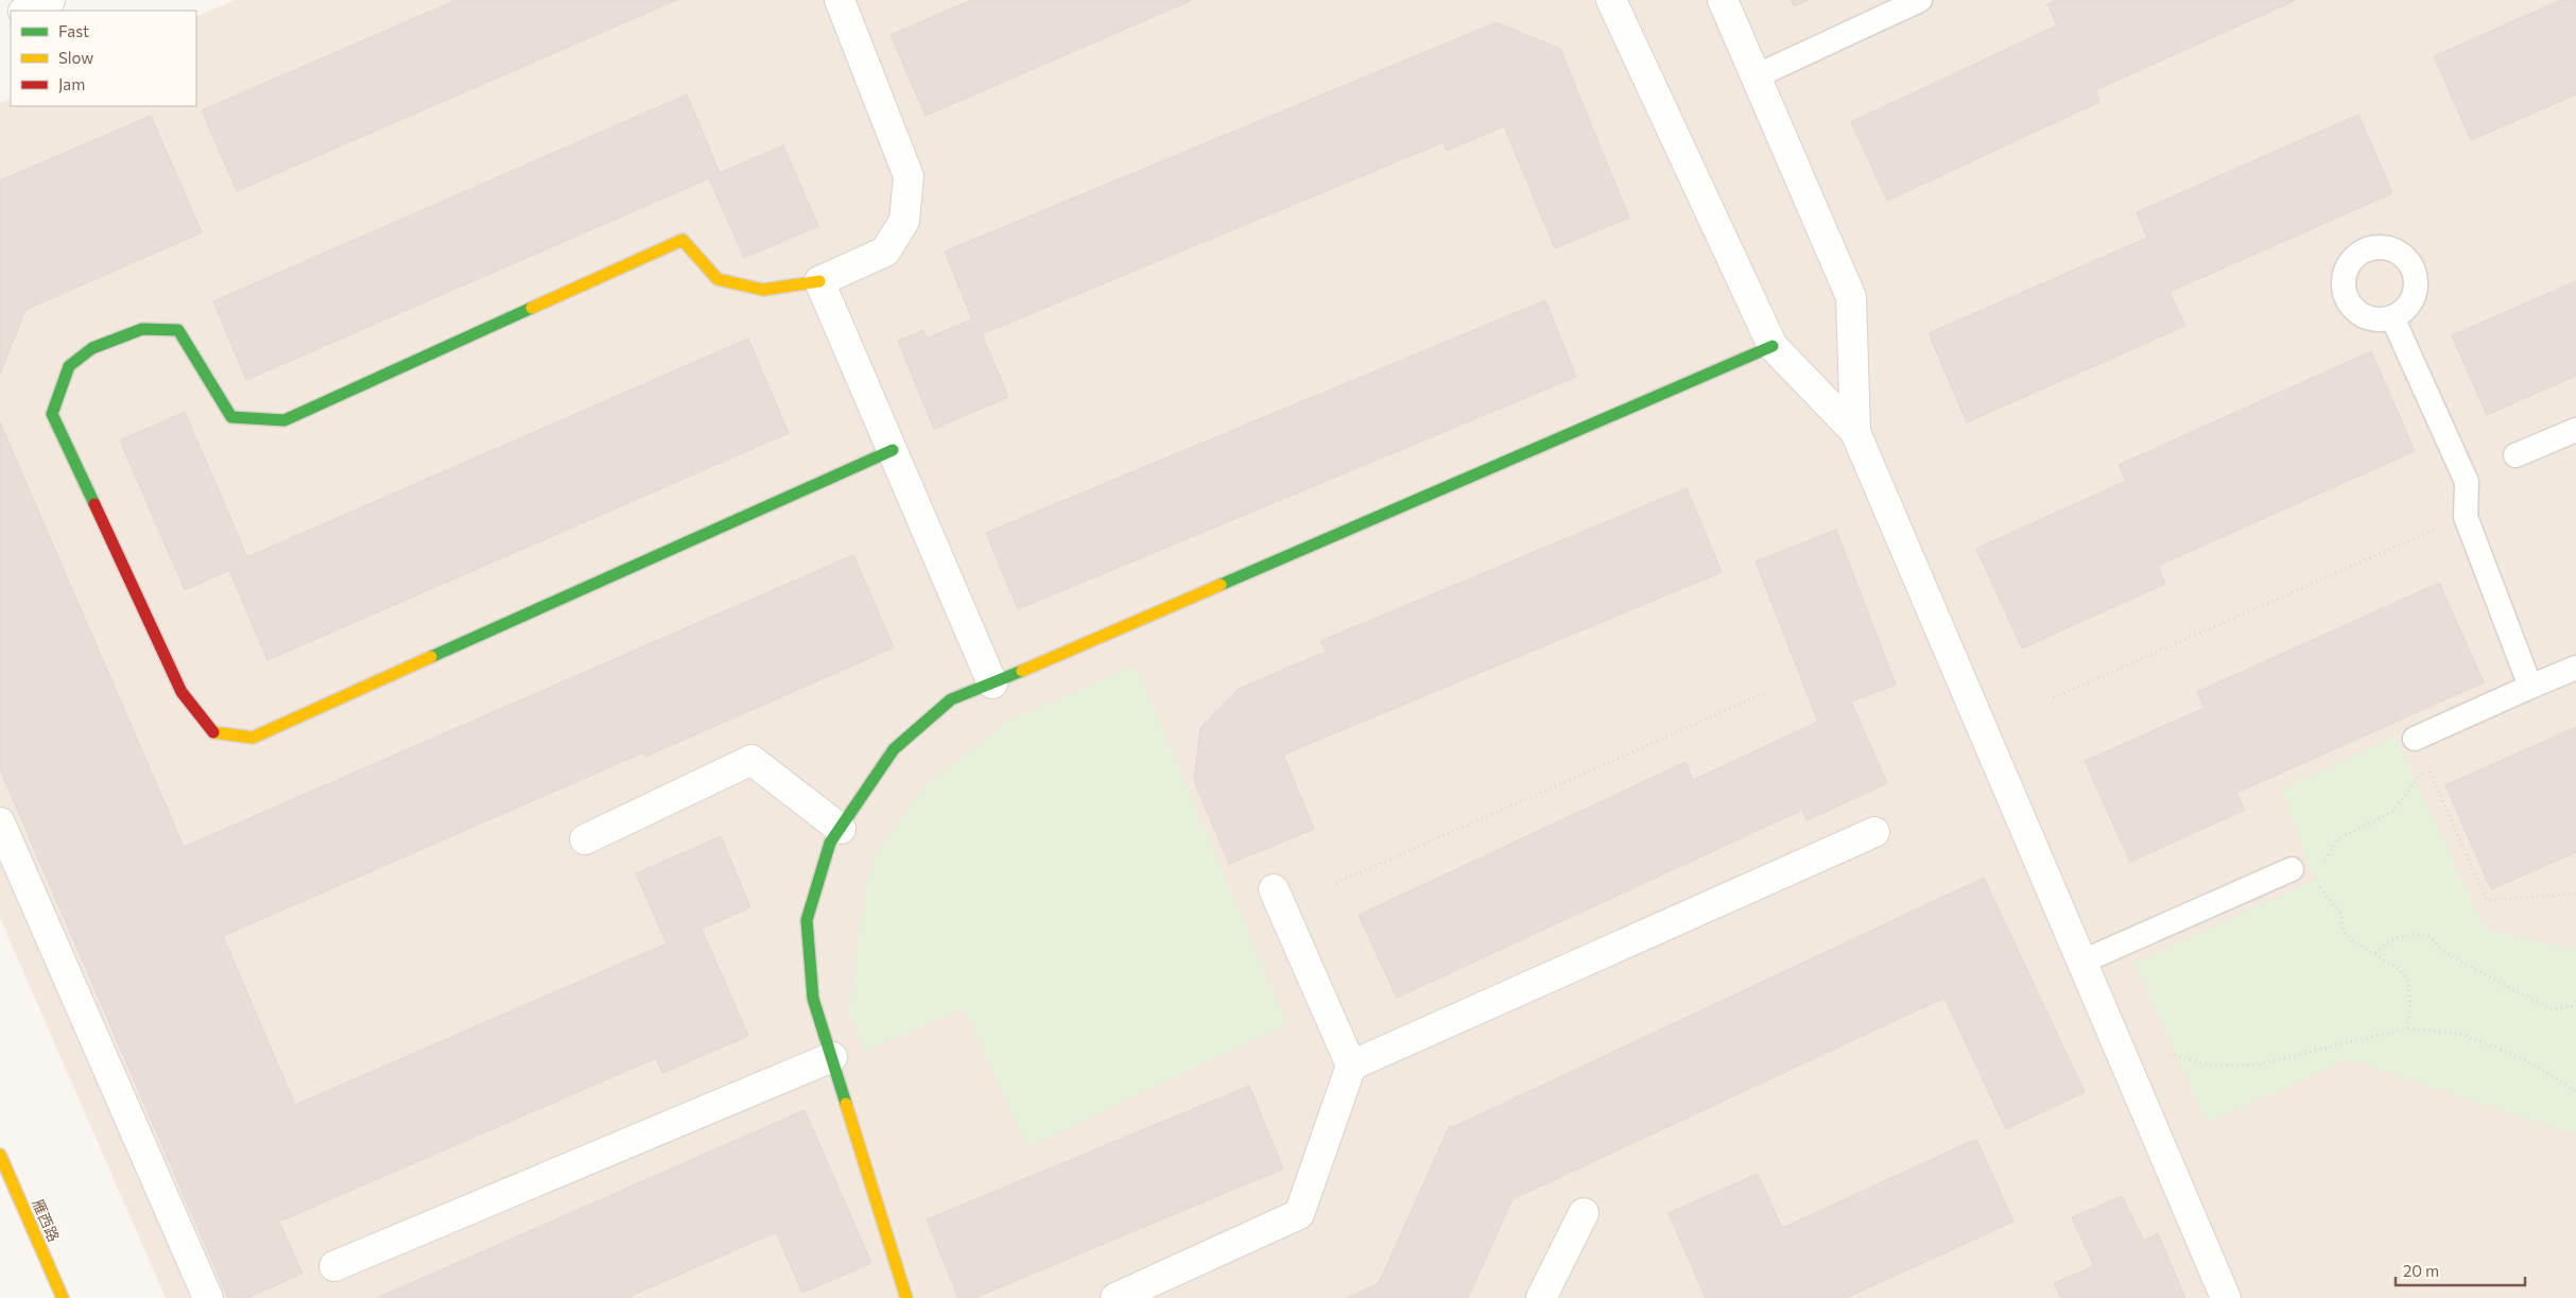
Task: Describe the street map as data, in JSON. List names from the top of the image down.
{
  "streets": {
    "street": ["雁西路"]
  },
  "legend": ["Fast", "Slow", "Jam"],
  "scale_bar": "20 m"
}
